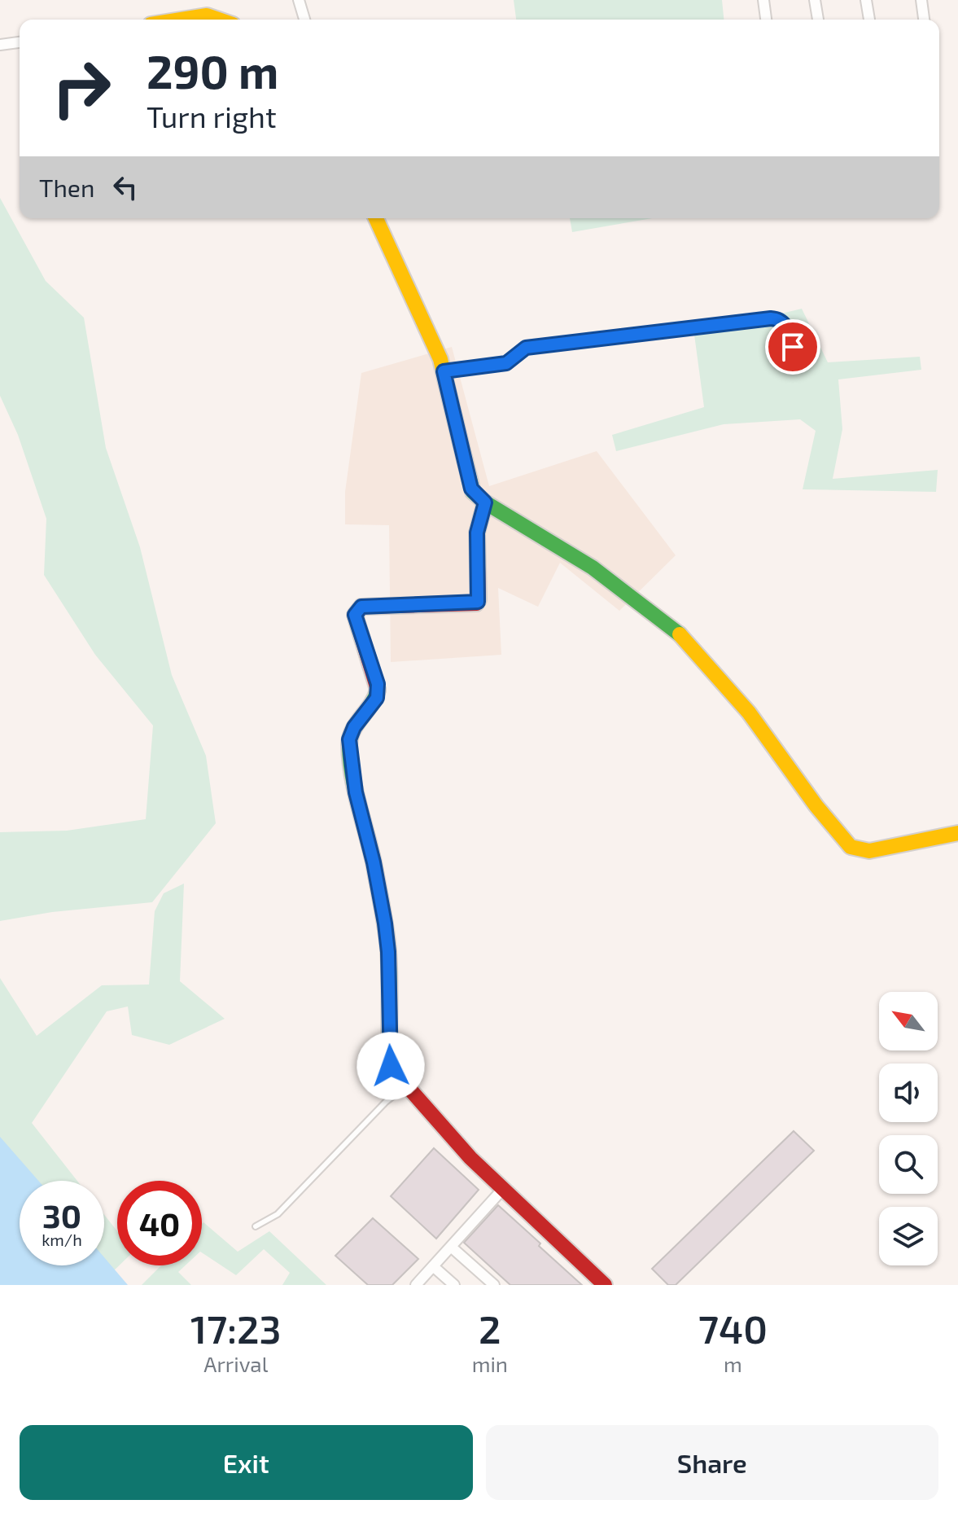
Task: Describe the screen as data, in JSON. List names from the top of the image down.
{
  "north": "top left",
  "page": {
    "turn": ["290 m", "Turn right"],
    "then": "Then",
    "speed": "30 km/h",
    "limit": "40",
    "eta": [
      "17:23",
      "Arrival",
      "2",
      "min",
      "740",
      "m"
    ],
    "buttons": ["Exit", "Share"]
  }
}
